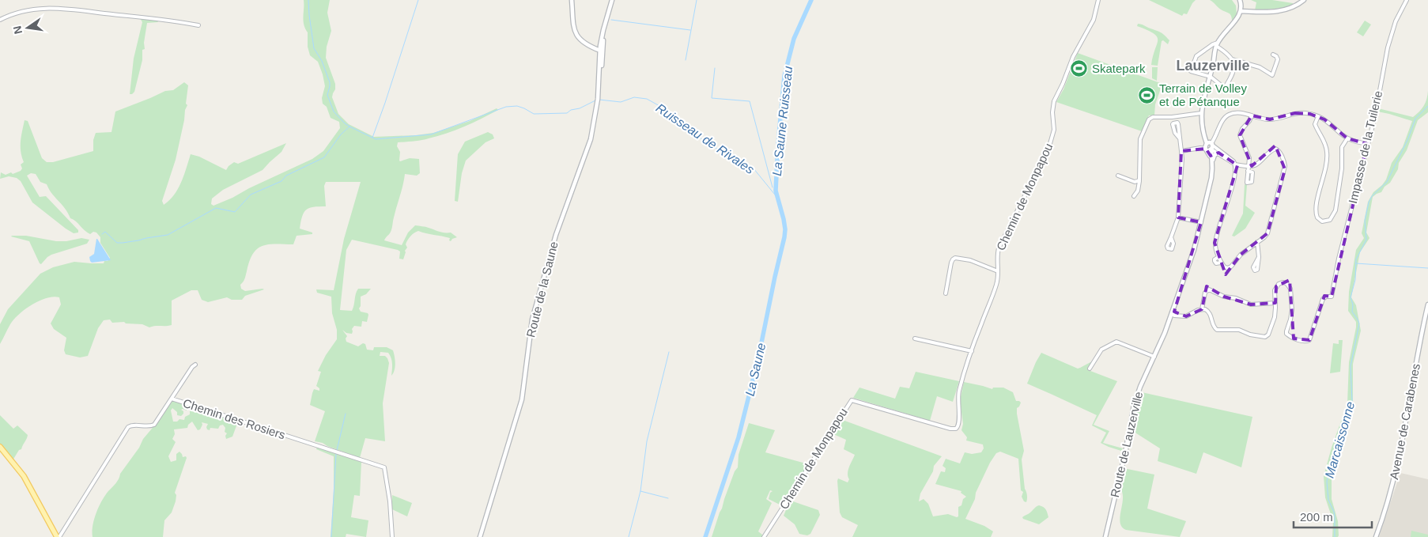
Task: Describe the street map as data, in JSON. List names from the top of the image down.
{
  "streets": {
    "street": [
      "Impasse de la Tuilerie",
      "Chemin de Monpapou",
      "Route de la Saune",
      "Chemin des Rosiers",
      "Avenue de Carabenes",
      "Route de Lauzerville"
    ]
  },
  "districts": ["Lauzerville"],
  "water": [
    "La Saune Ruisseau",
    "Ruisseau de Rivales",
    "La Saune",
    "Marcaissonne"
  ],
  "places": {
    "sports": ["Skatepark", "Terrain de Volley et de Pétanque"]
  },
  "scale_bar": "200 m",
  "north": "left"
}
